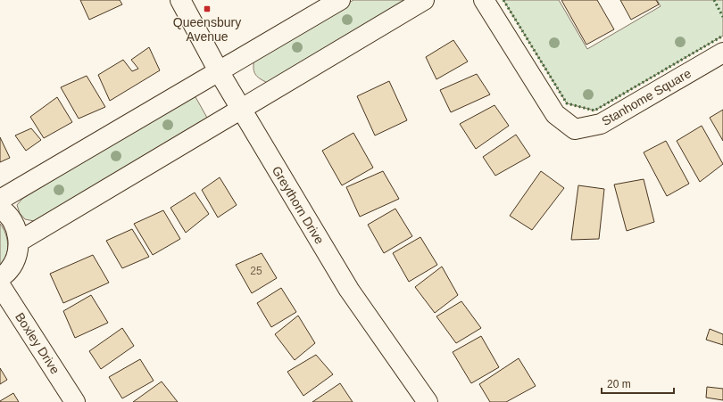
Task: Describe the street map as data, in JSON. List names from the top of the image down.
{
  "streets": {
    "street": ["Stanhome Square", "Greythorn Drive", "Boxley Drive"]
  },
  "places": {
    "transit": ["Queensbury Avenue"]
  },
  "house_numbers": ["25"],
  "scale_bar": "20 m"
}
